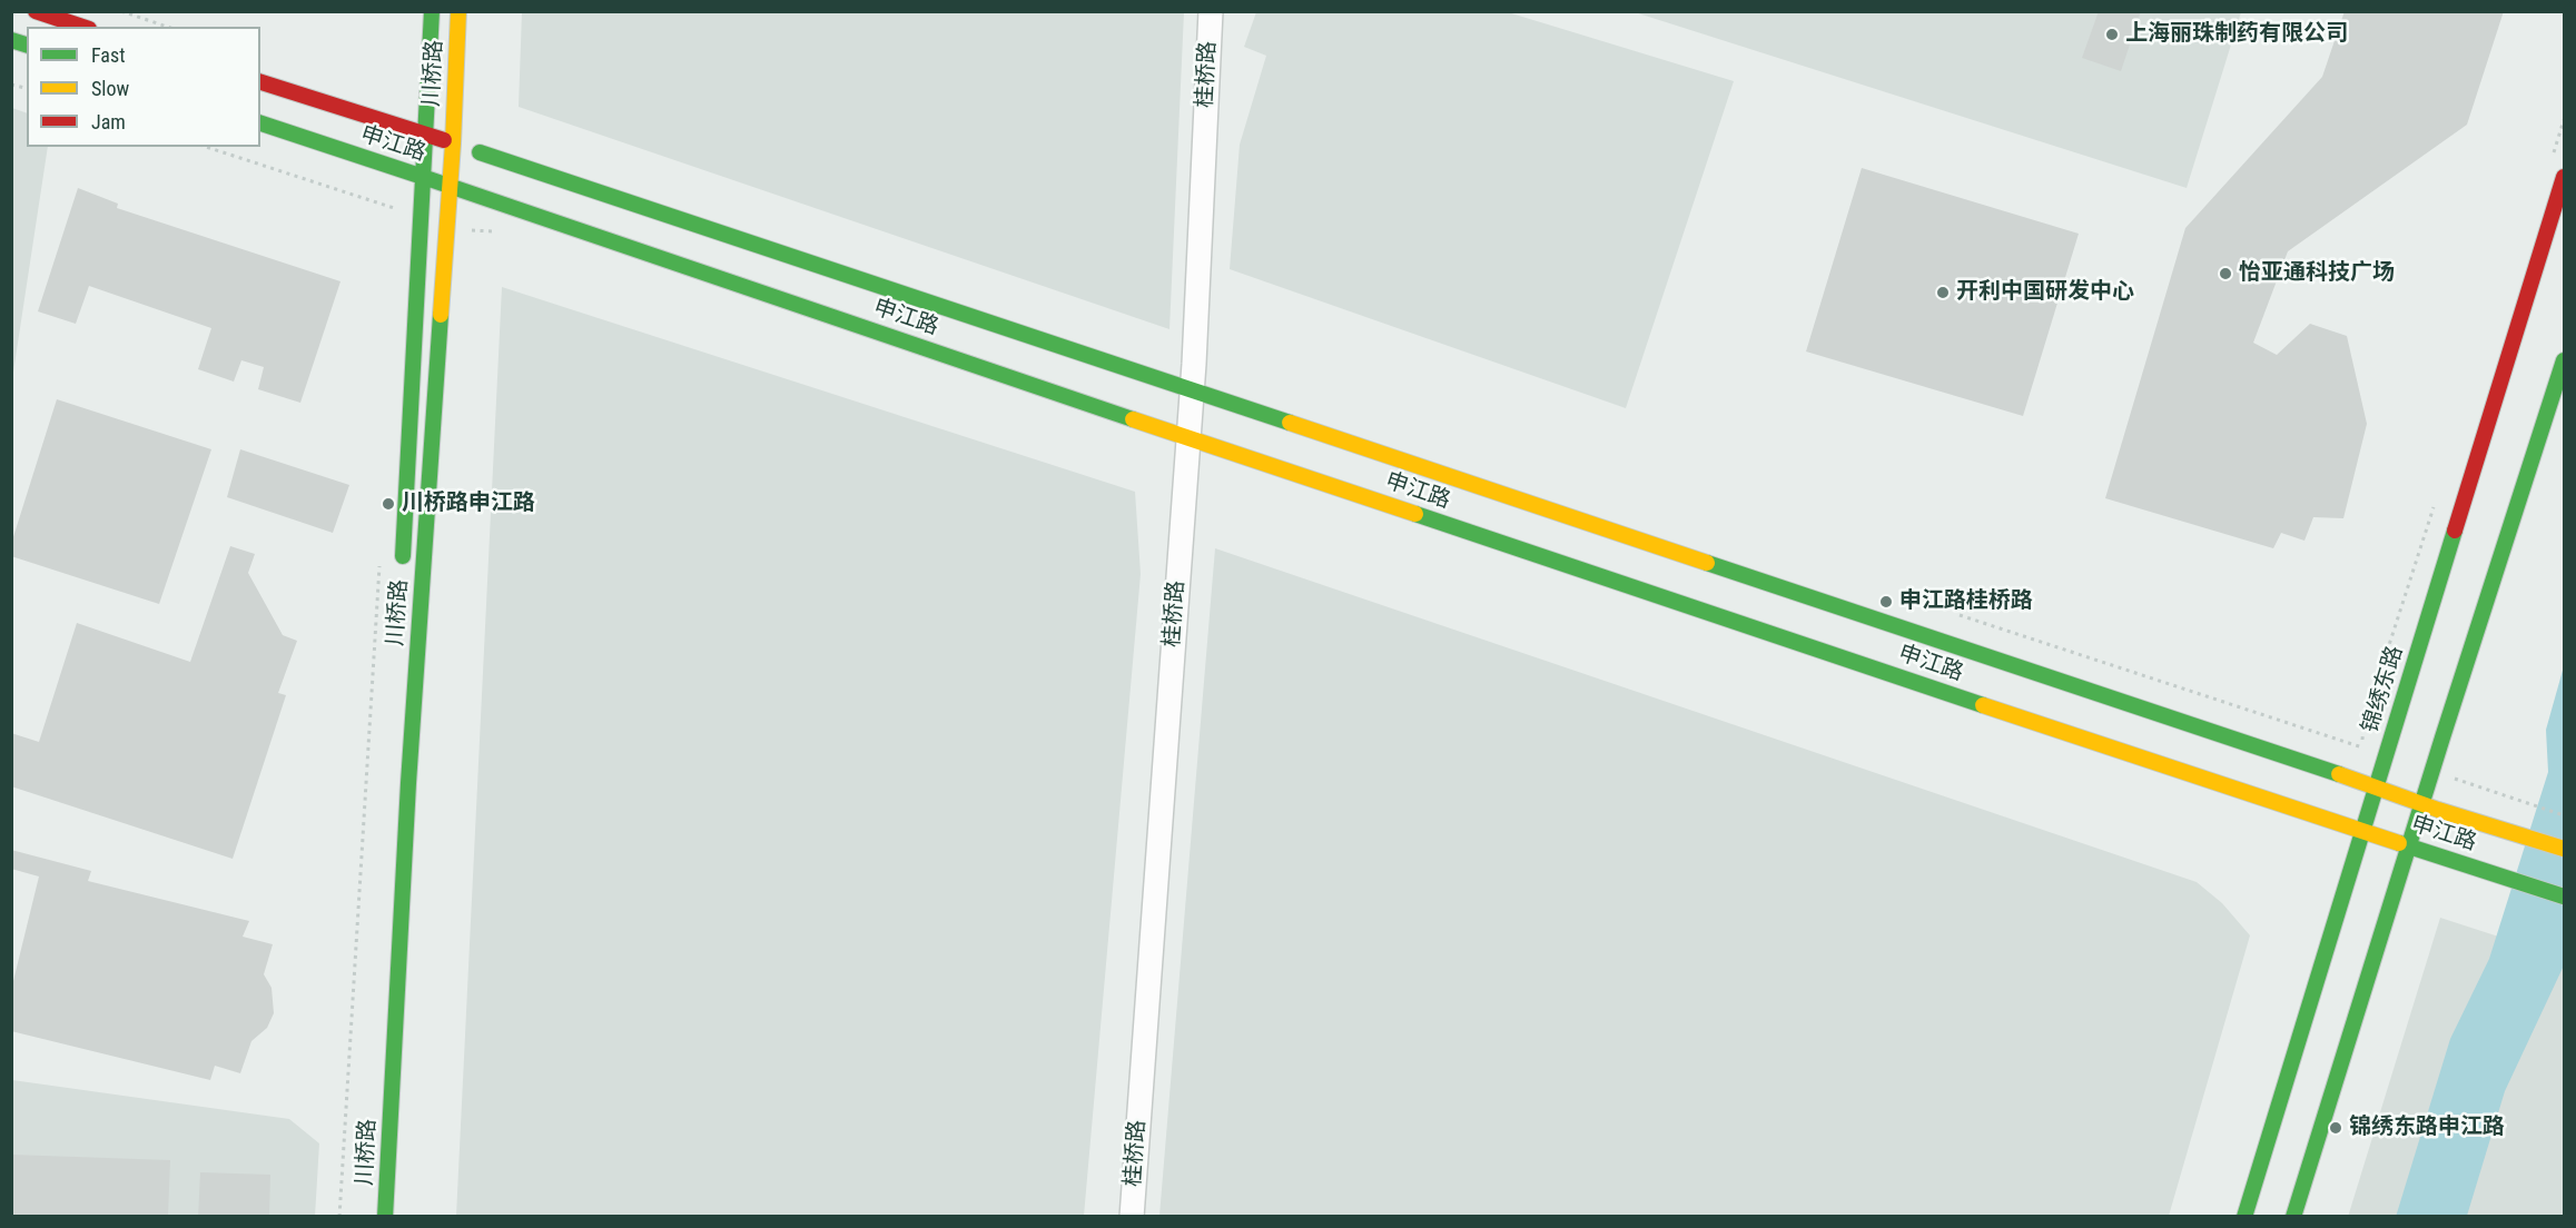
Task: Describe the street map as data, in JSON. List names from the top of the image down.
{
  "streets": {
    "main road": ["川桥路", "申江路", "锦绣东路"],
    "street": ["桂桥路"]
  },
  "crossings": [
    ["川桥路", "申江路"],
    ["桂桥路", "申江路"],
    ["申江路", "锦绣东路"]
  ],
  "places": [
    "上海丽珠制药有限公司",
    "怡亚通科技广场",
    "开利中国研发中心",
    "川桥路申江路",
    "申江路桂桥路",
    "锦绣东路申江路"
  ],
  "legend": ["Fast", "Slow", "Jam"]
}
